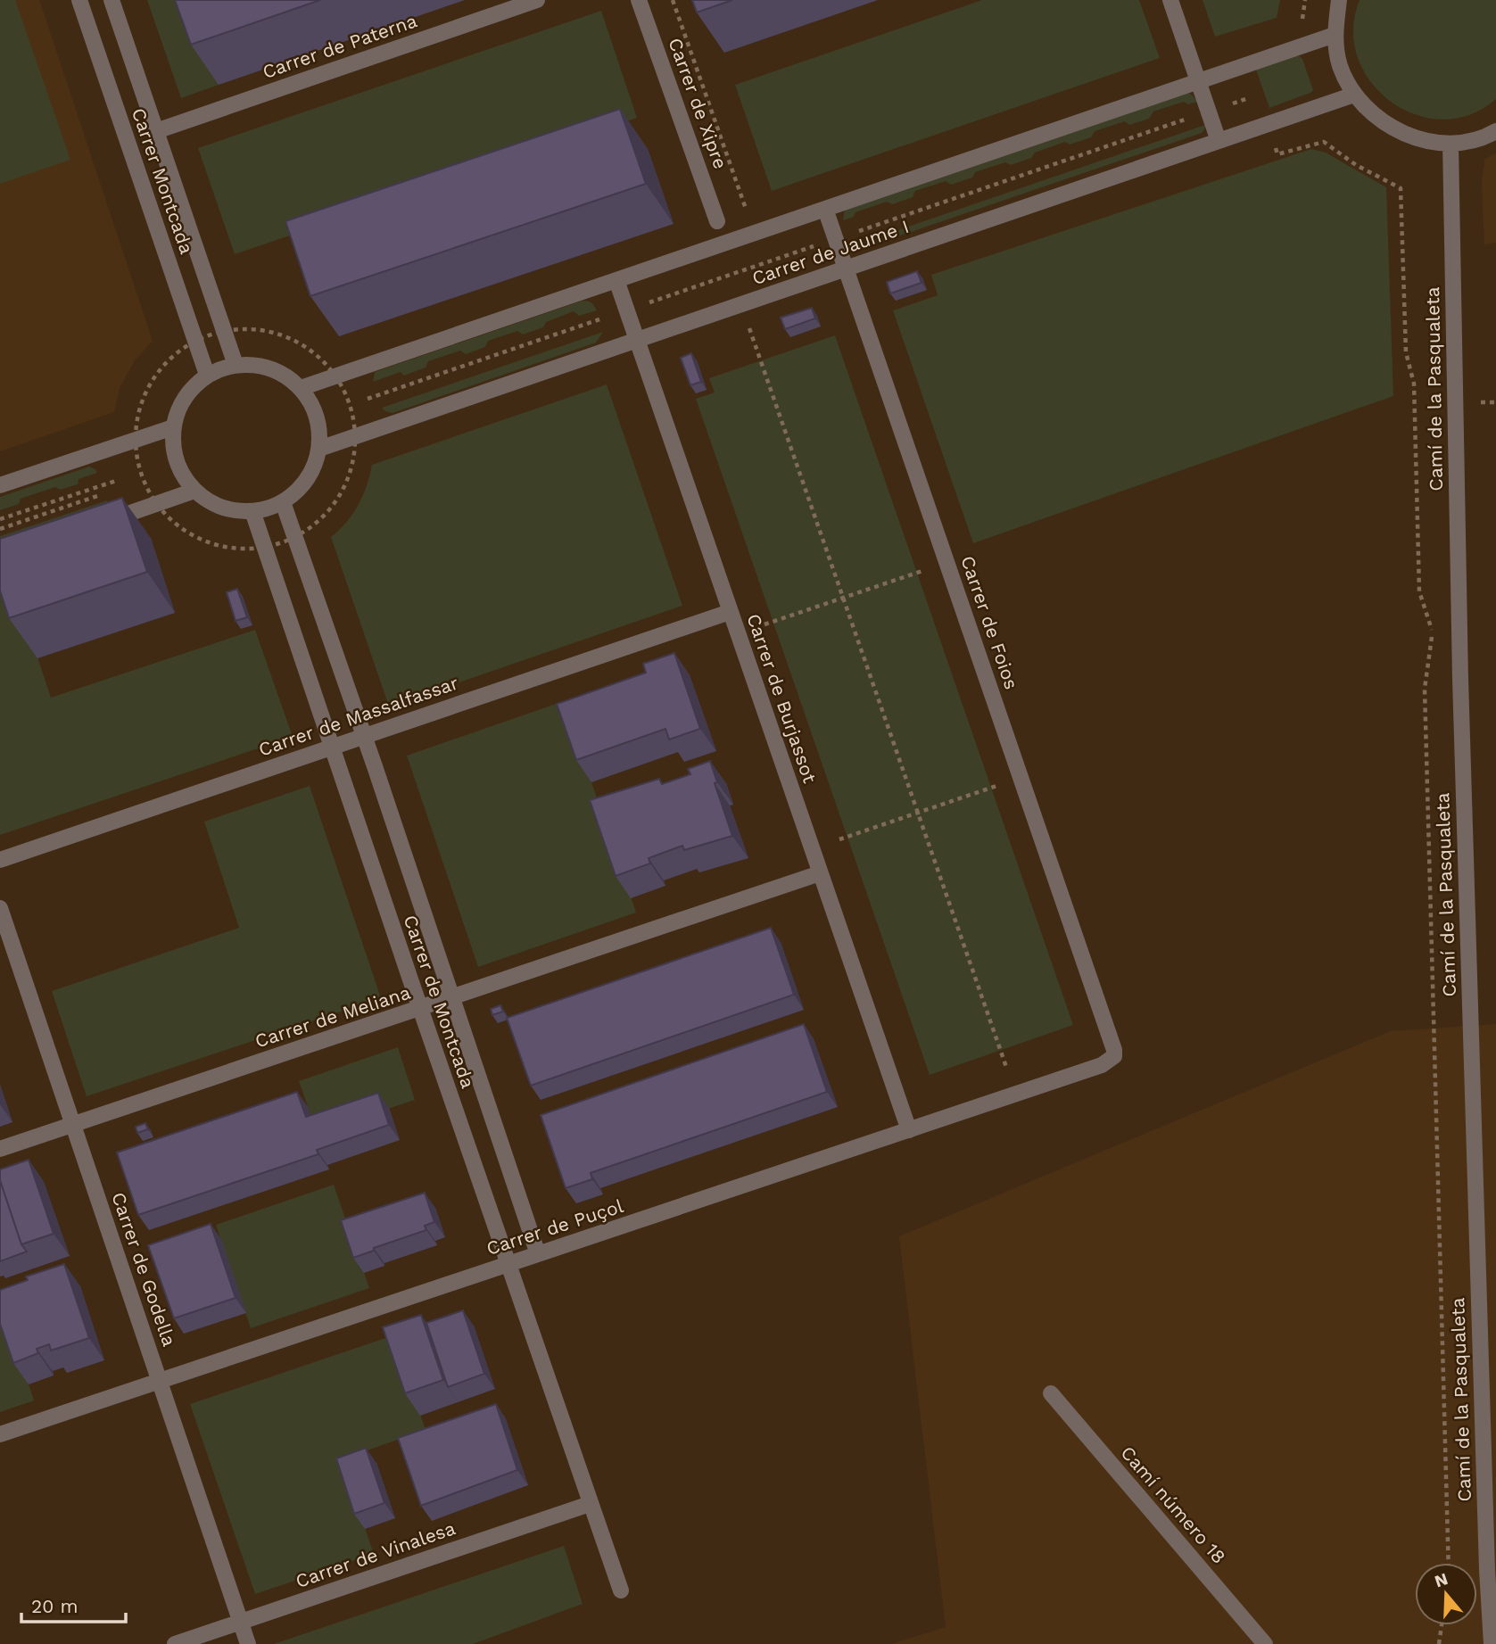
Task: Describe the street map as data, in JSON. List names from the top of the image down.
{
  "streets": {
    "street": [
      "Carrer de Paterna",
      "Carrer de Xipre",
      "Carrer Montcada",
      "Carrer de Jaume I",
      "Camí de la Pasqualeta",
      "Carrer de Foios",
      "Carrer de Burjassot",
      "Carrer de Massalfassar",
      "Carrer de Montcada",
      "Carrer de Meliana",
      "Carrer de Puçol",
      "Carrer de Godella",
      "Camí número 18",
      "Carrer de Vinalesa"
    ]
  },
  "crossings": [
    ["Carrer de Paterna", "Carrer Montcada"],
    ["Carrer Montcada", "Carrer de Jaume I"],
    ["Carrer Montcada", "Carrer de Montcada"],
    ["Carrer de Jaume I", "Carrer de Foios"],
    ["Carrer de Jaume I", "Carrer de Burjassot"],
    ["Carrer de Jaume I", "Carrer de Montcada"],
    ["Carrer de Foios", "Carrer de Puçol"],
    ["Carrer de Burjassot", "Carrer de Massalfassar"],
    ["Carrer de Burjassot", "Carrer de Meliana"],
    ["Carrer de Burjassot", "Carrer de Puçol"],
    ["Carrer de Massalfassar", "Carrer de Montcada"],
    ["Carrer de Montcada", "Carrer de Meliana"],
    ["Carrer de Montcada", "Carrer de Puçol"],
    ["Carrer de Montcada", "Carrer de Vinalesa"],
    ["Carrer de Meliana", "Carrer de Godella"],
    ["Carrer de Puçol", "Carrer de Godella"],
    ["Carrer de Godella", "Carrer de Vinalesa"]
  ],
  "scale_bar": "20 m",
  "north": "top"
}
